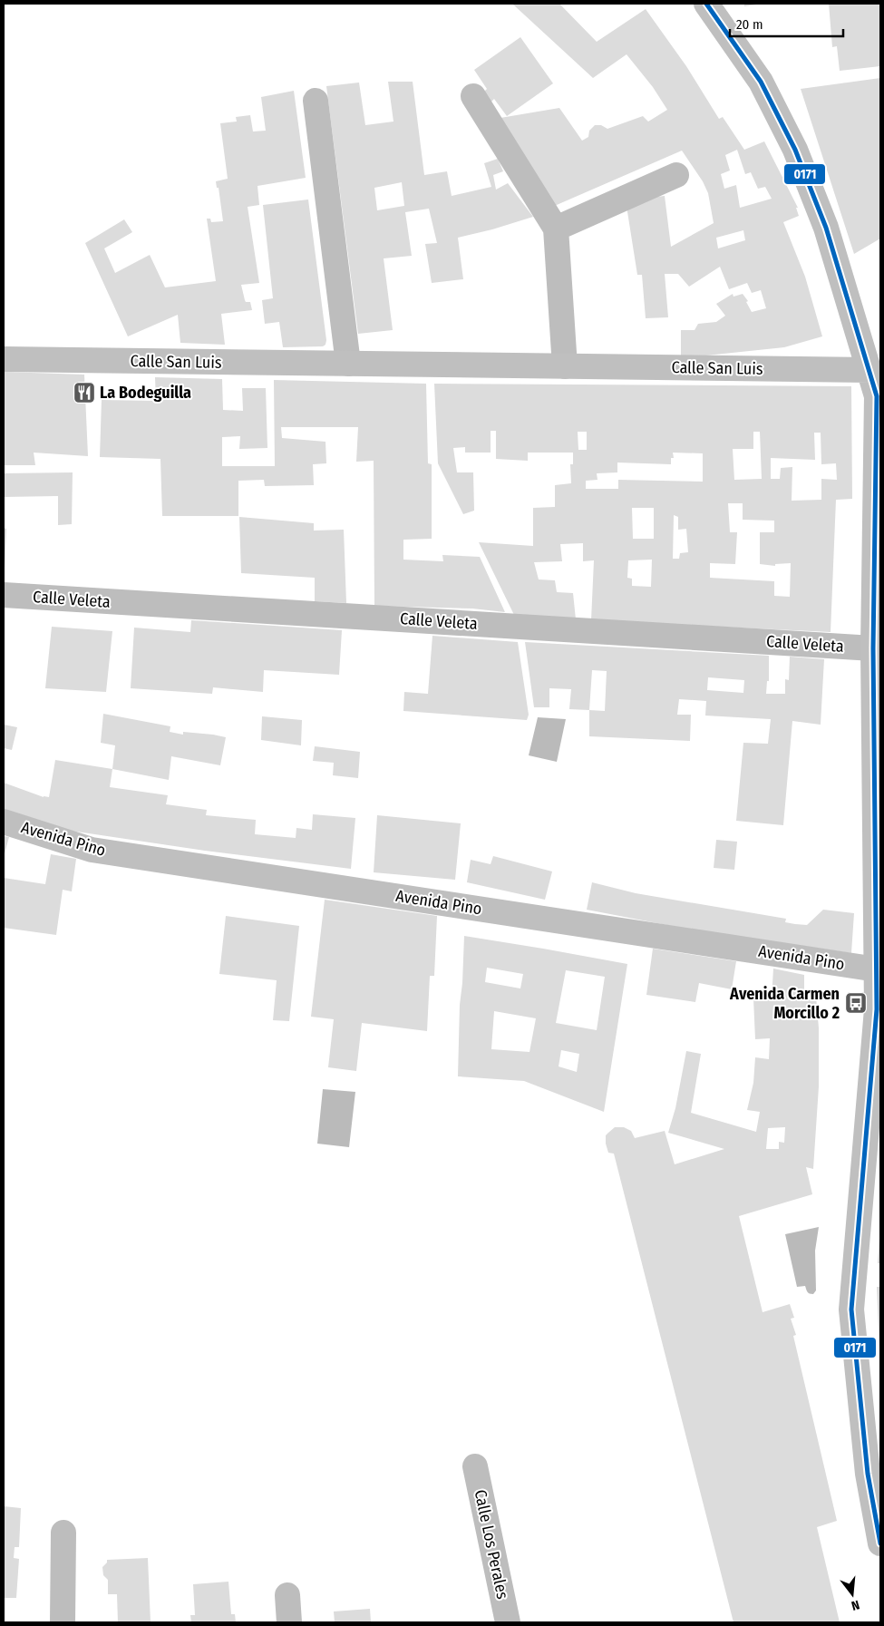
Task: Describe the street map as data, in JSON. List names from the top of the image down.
{
  "streets": {
    "street": [
      "Calle San Luis",
      "Calle Veleta",
      "Avenida Pino",
      "Calle Los Perales"
    ]
  },
  "places": {
    "restaurant": ["La Bodeguilla"],
    "bus stop": ["Avenida Carmen Morcillo 2"]
  },
  "lines": ["transit line 0171"],
  "scale_bar": "20 m",
  "north": "bottom"
}
